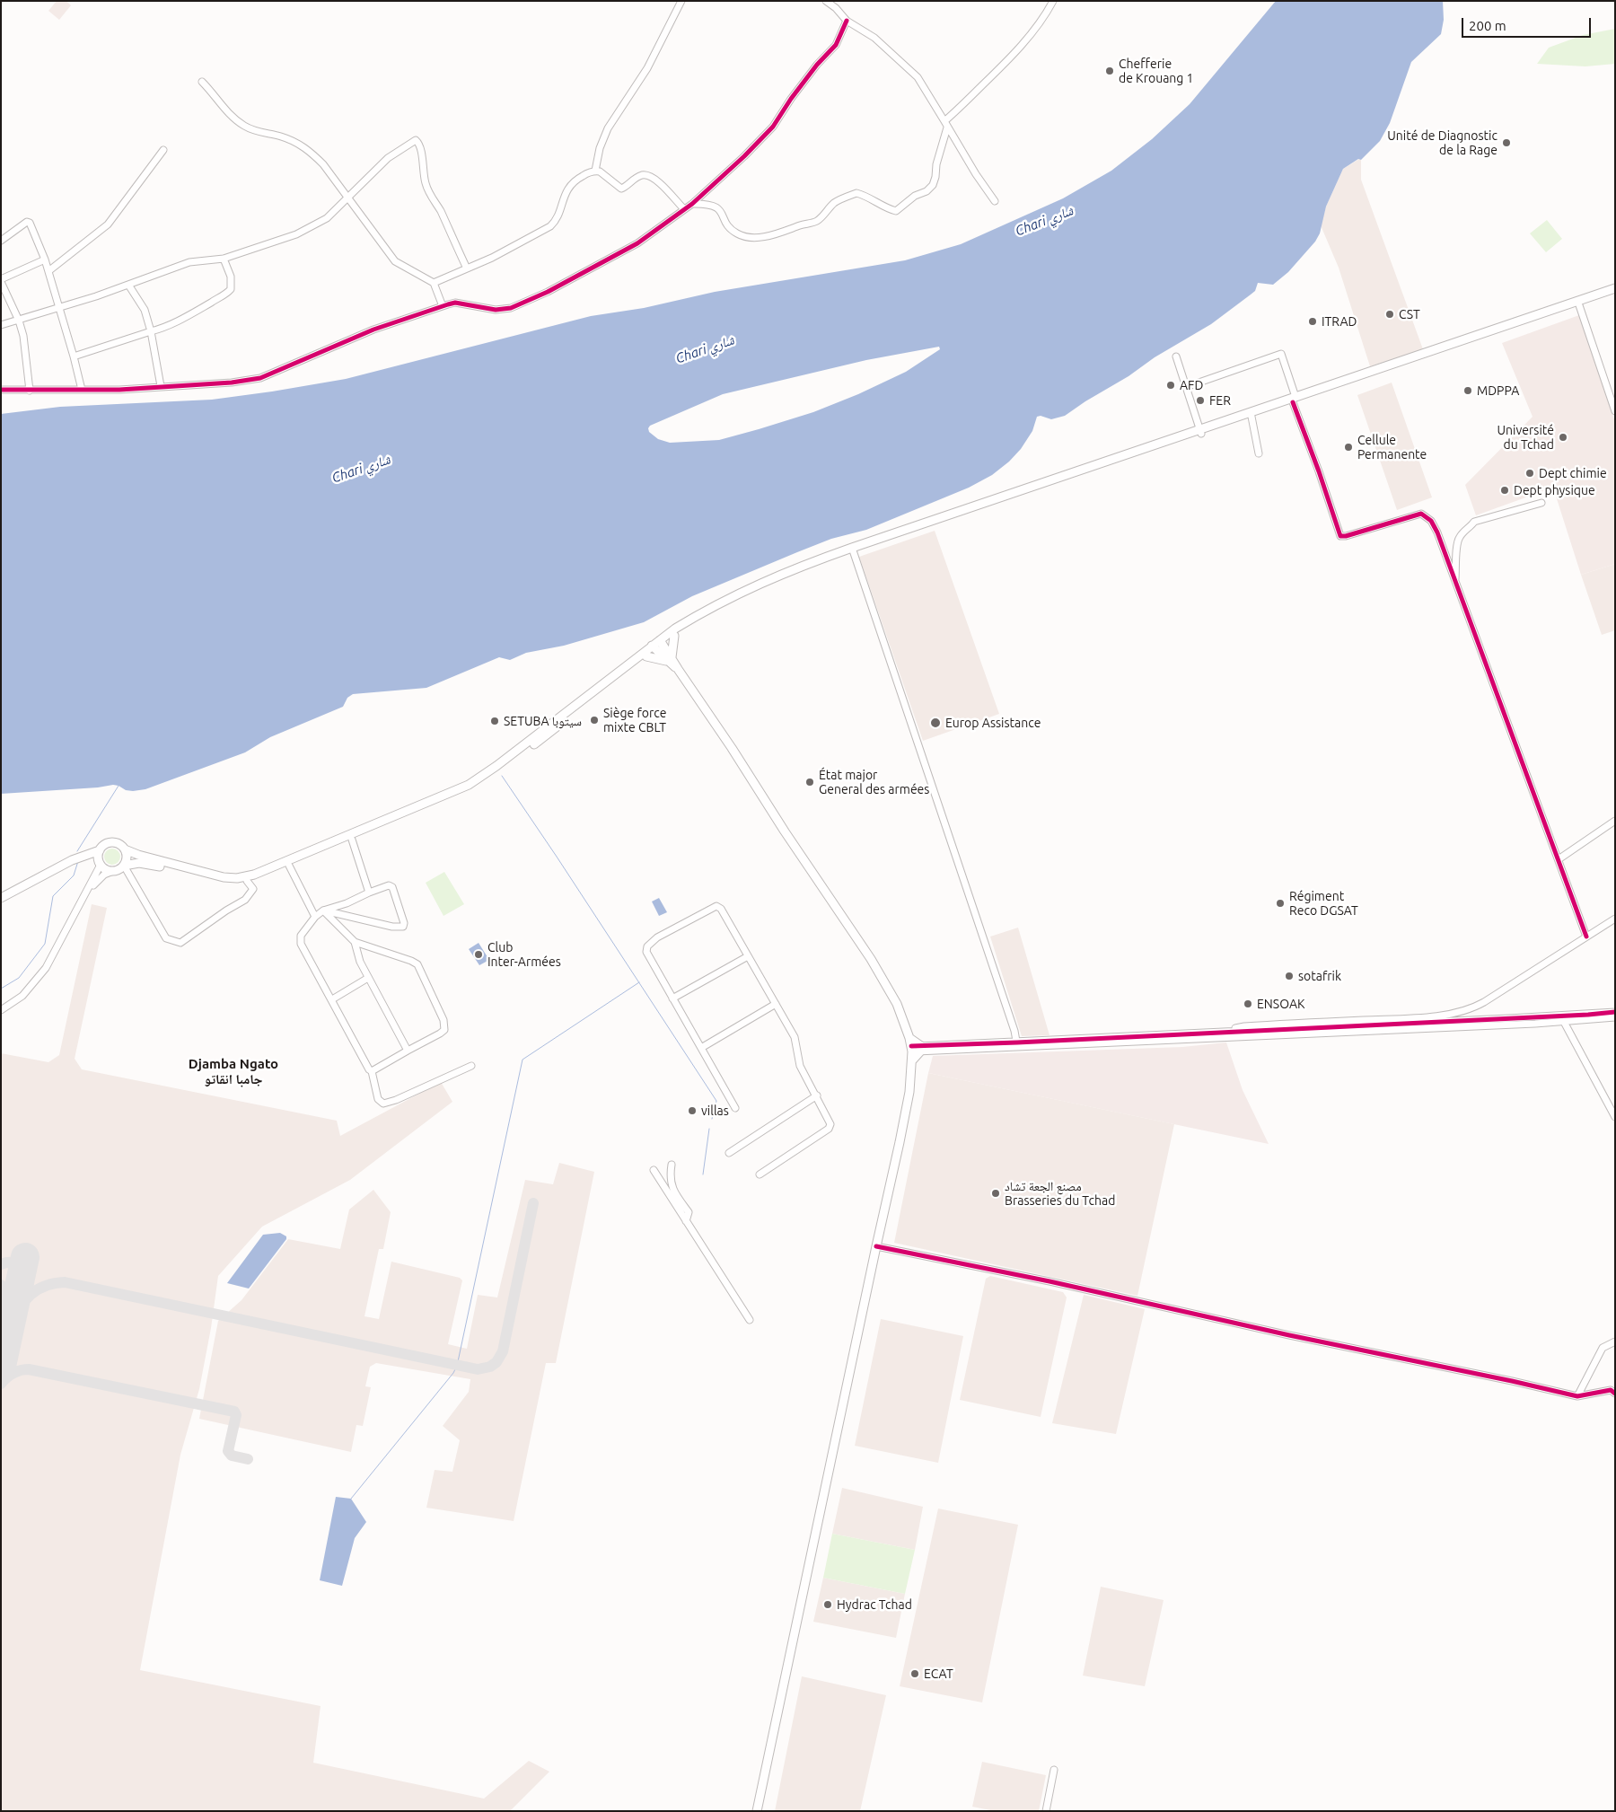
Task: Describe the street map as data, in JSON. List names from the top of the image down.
{
  "districts": ["Djamba Ngato جامبا انقاتو"],
  "water": ["Chari شاري"],
  "places": [
    "Chefferie de Krouang 1",
    "Unité de Diagnostic de la Rage",
    "CST",
    "ITRAD",
    "AFD",
    "MDPPA",
    "FER",
    "Université du Tchad",
    "Cellule Permanente",
    "Dept chimie",
    "Dept physique",
    "Siège force mixte CBLT",
    "SETUBA سيتوبا",
    "Europ Assistance",
    "État major General des armées",
    "Régiment Reco DGSAT",
    "Club Inter-Armées",
    "sotafrik",
    "ENSOAK",
    "villas",
    "مصنع الجعة تشاد Brasseries du Tchad",
    "Hydrac Tchad",
    "ECAT"
  ],
  "scale_bar": "200 m"
}
